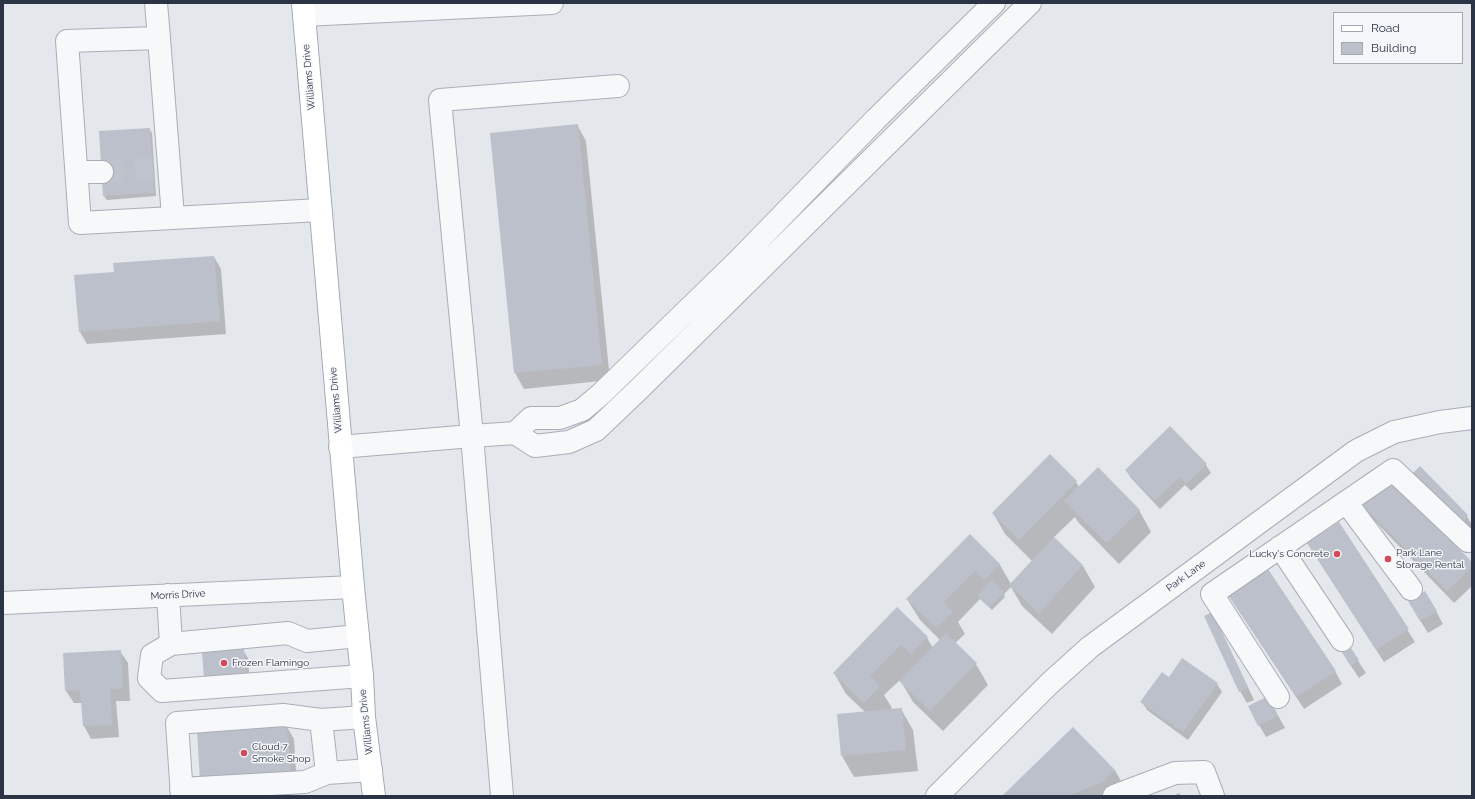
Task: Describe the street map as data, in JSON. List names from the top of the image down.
{
  "streets": {
    "main road": ["Williams Drive"],
    "street": ["Park Lane", "Morris Drive"]
  },
  "crossings": [
    ["Williams Drive", "Morris Drive"]
  ],
  "places": [
    "Lucky's Concrete",
    "Park Lane Storage Rental",
    "Frozen Flamingo",
    "Cloud 7 Smoke Shop"
  ],
  "legend": ["Road", "Building"]
}
